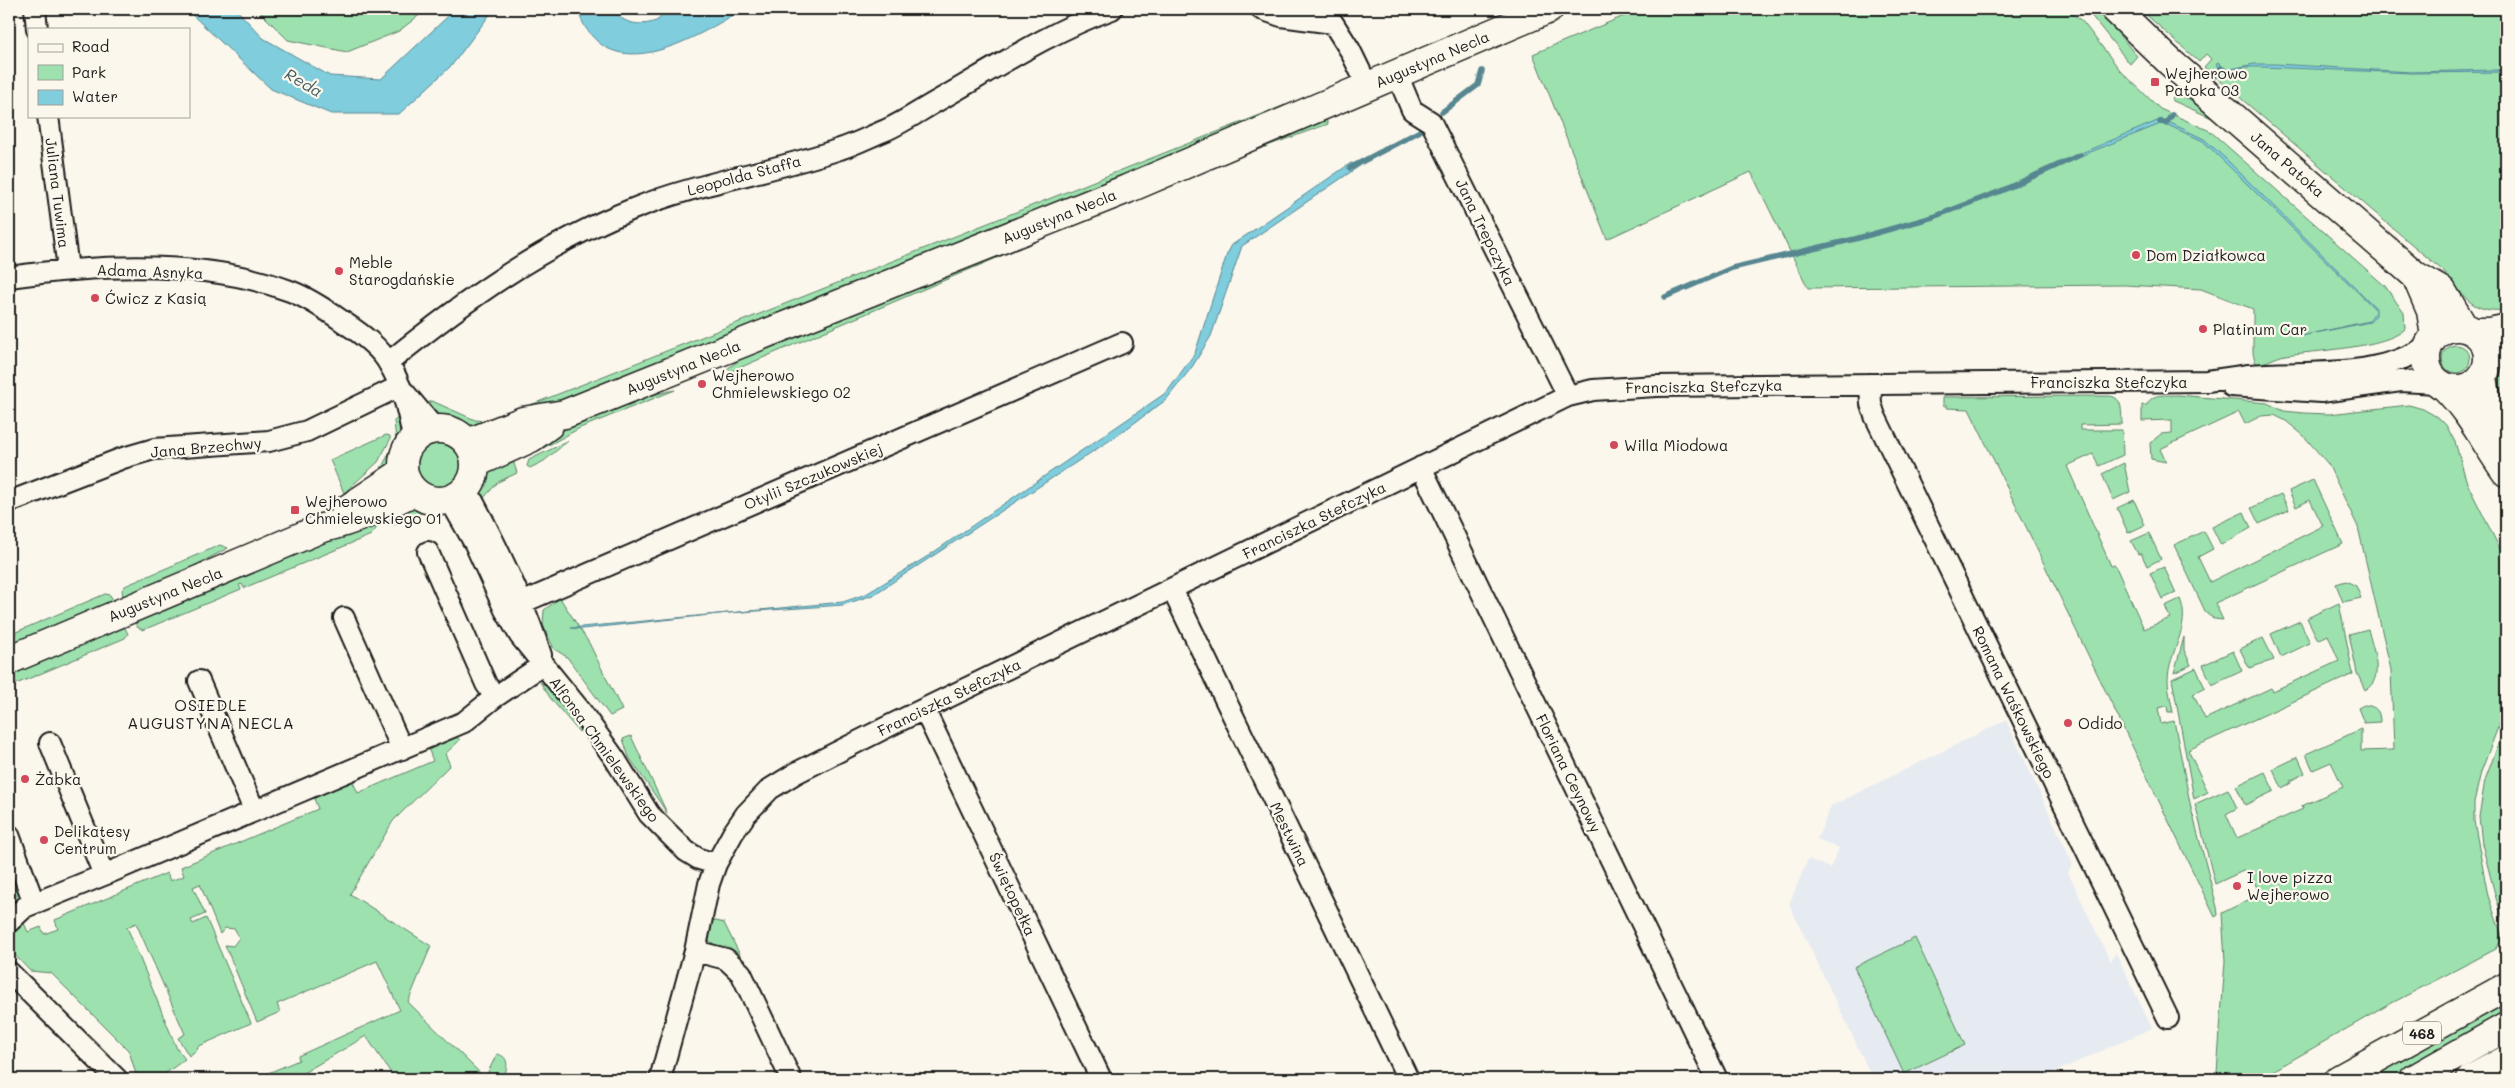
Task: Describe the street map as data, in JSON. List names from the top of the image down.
{
  "streets": {
    "main road": ["Augustyna Necla", "Jana Patoka", "468"],
    "street": [
      "Leopolda Staffa",
      "Juliana Tuwima",
      "Jana Trepczyka",
      "Adama Asnyka",
      "Franciszka Stefczyka",
      "Jana Brzechwy",
      "Otylii Szczukowskiej",
      "Romana Waśkowskiego",
      "Alfonsa Chmielewskiego",
      "Floriana Ceynowy",
      "Mestwina",
      "Świętopełka"
    ]
  },
  "crossings": [
    ["Augustyna Necla", "Jana Trepczyka"],
    ["Augustyna Necla", "Adama Asnyka"],
    ["Augustyna Necla", "Alfonsa Chmielewskiego"],
    ["Jana Patoka", "Franciszka Stefczyka"],
    ["Leopolda Staffa", "Adama Asnyka"],
    ["Juliana Tuwima", "Adama Asnyka"],
    ["Jana Trepczyka", "Franciszka Stefczyka"],
    ["Adama Asnyka", "Jana Brzechwy"],
    ["Adama Asnyka", "Alfonsa Chmielewskiego"],
    ["Franciszka Stefczyka", "Romana Waśkowskiego"],
    ["Franciszka Stefczyka", "Alfonsa Chmielewskiego"],
    ["Franciszka Stefczyka", "Floriana Ceynowy"],
    ["Franciszka Stefczyka", "Mestwina"],
    ["Franciszka Stefczyka", "Świętopełka"],
    ["Otylii Szczukowskiej", "Alfonsa Chmielewskiego"]
  ],
  "districts": ["OSIEDLE AUGUSTYNA NECLA"],
  "water": ["Reda"],
  "places": {
    "transit": ["Wejherowo Patoka 03", "Wejherowo Chmielewskiego 01"],
    "other": [
      "Dom Działkowca",
      "Meble Starogdańskie",
      "Ćwicz z Kasią",
      "Platinum Car",
      "Wejherowo Chmielewskiego 02",
      "Willa Miodowa",
      "Odido",
      "Żabka",
      "Delikatesy Centrum",
      "I love pizza Wejherowo"
    ]
  },
  "legend": ["Road", "Park", "Water"]
}
